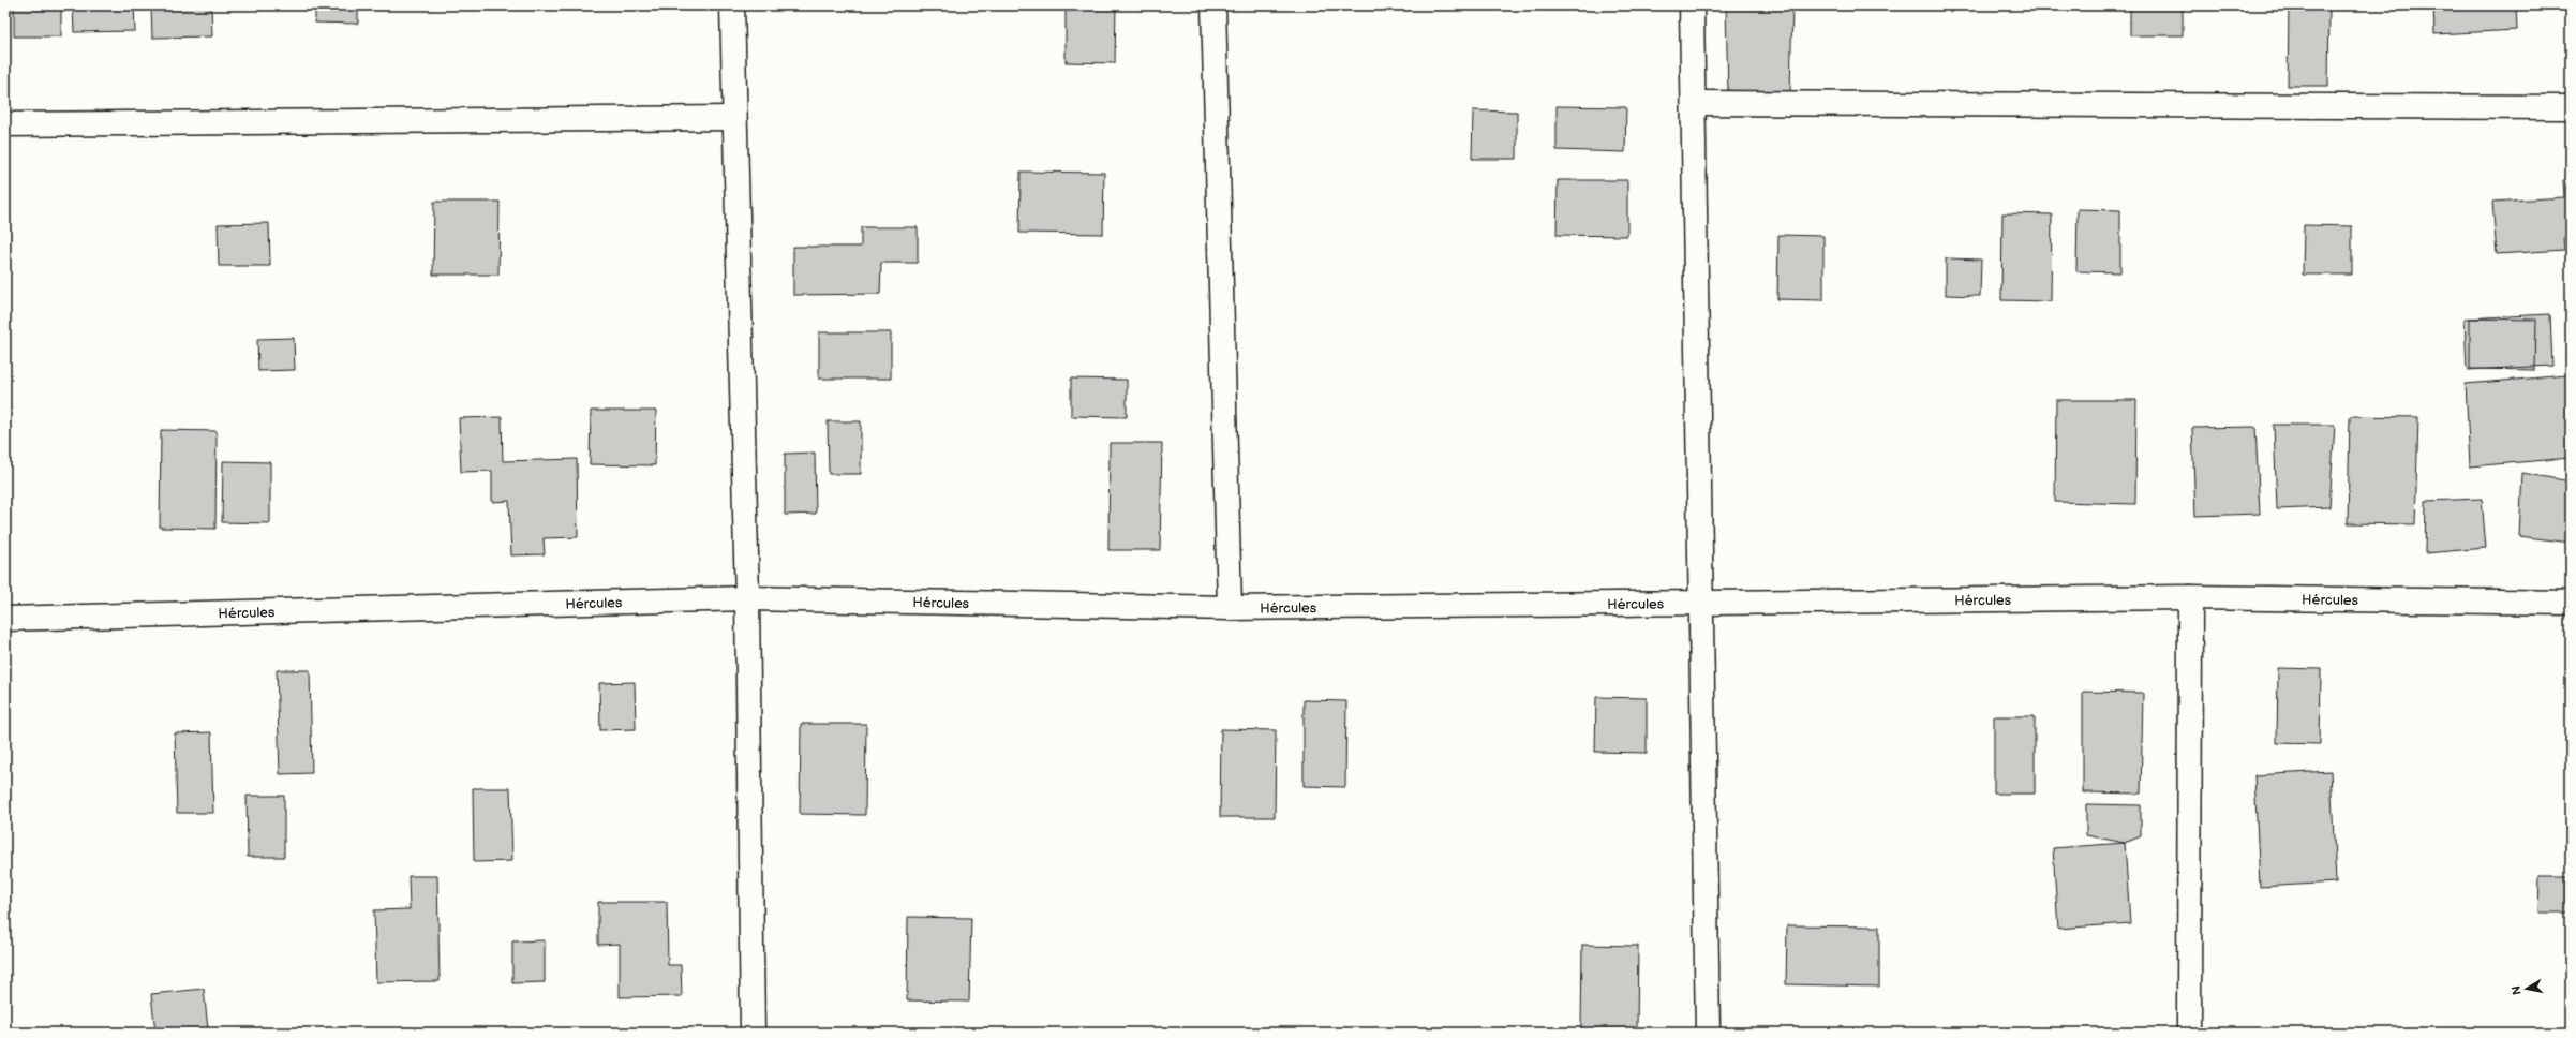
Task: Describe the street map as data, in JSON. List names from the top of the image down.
{
  "streets": {
    "street": ["Hércules"]
  },
  "north": "left"
}
